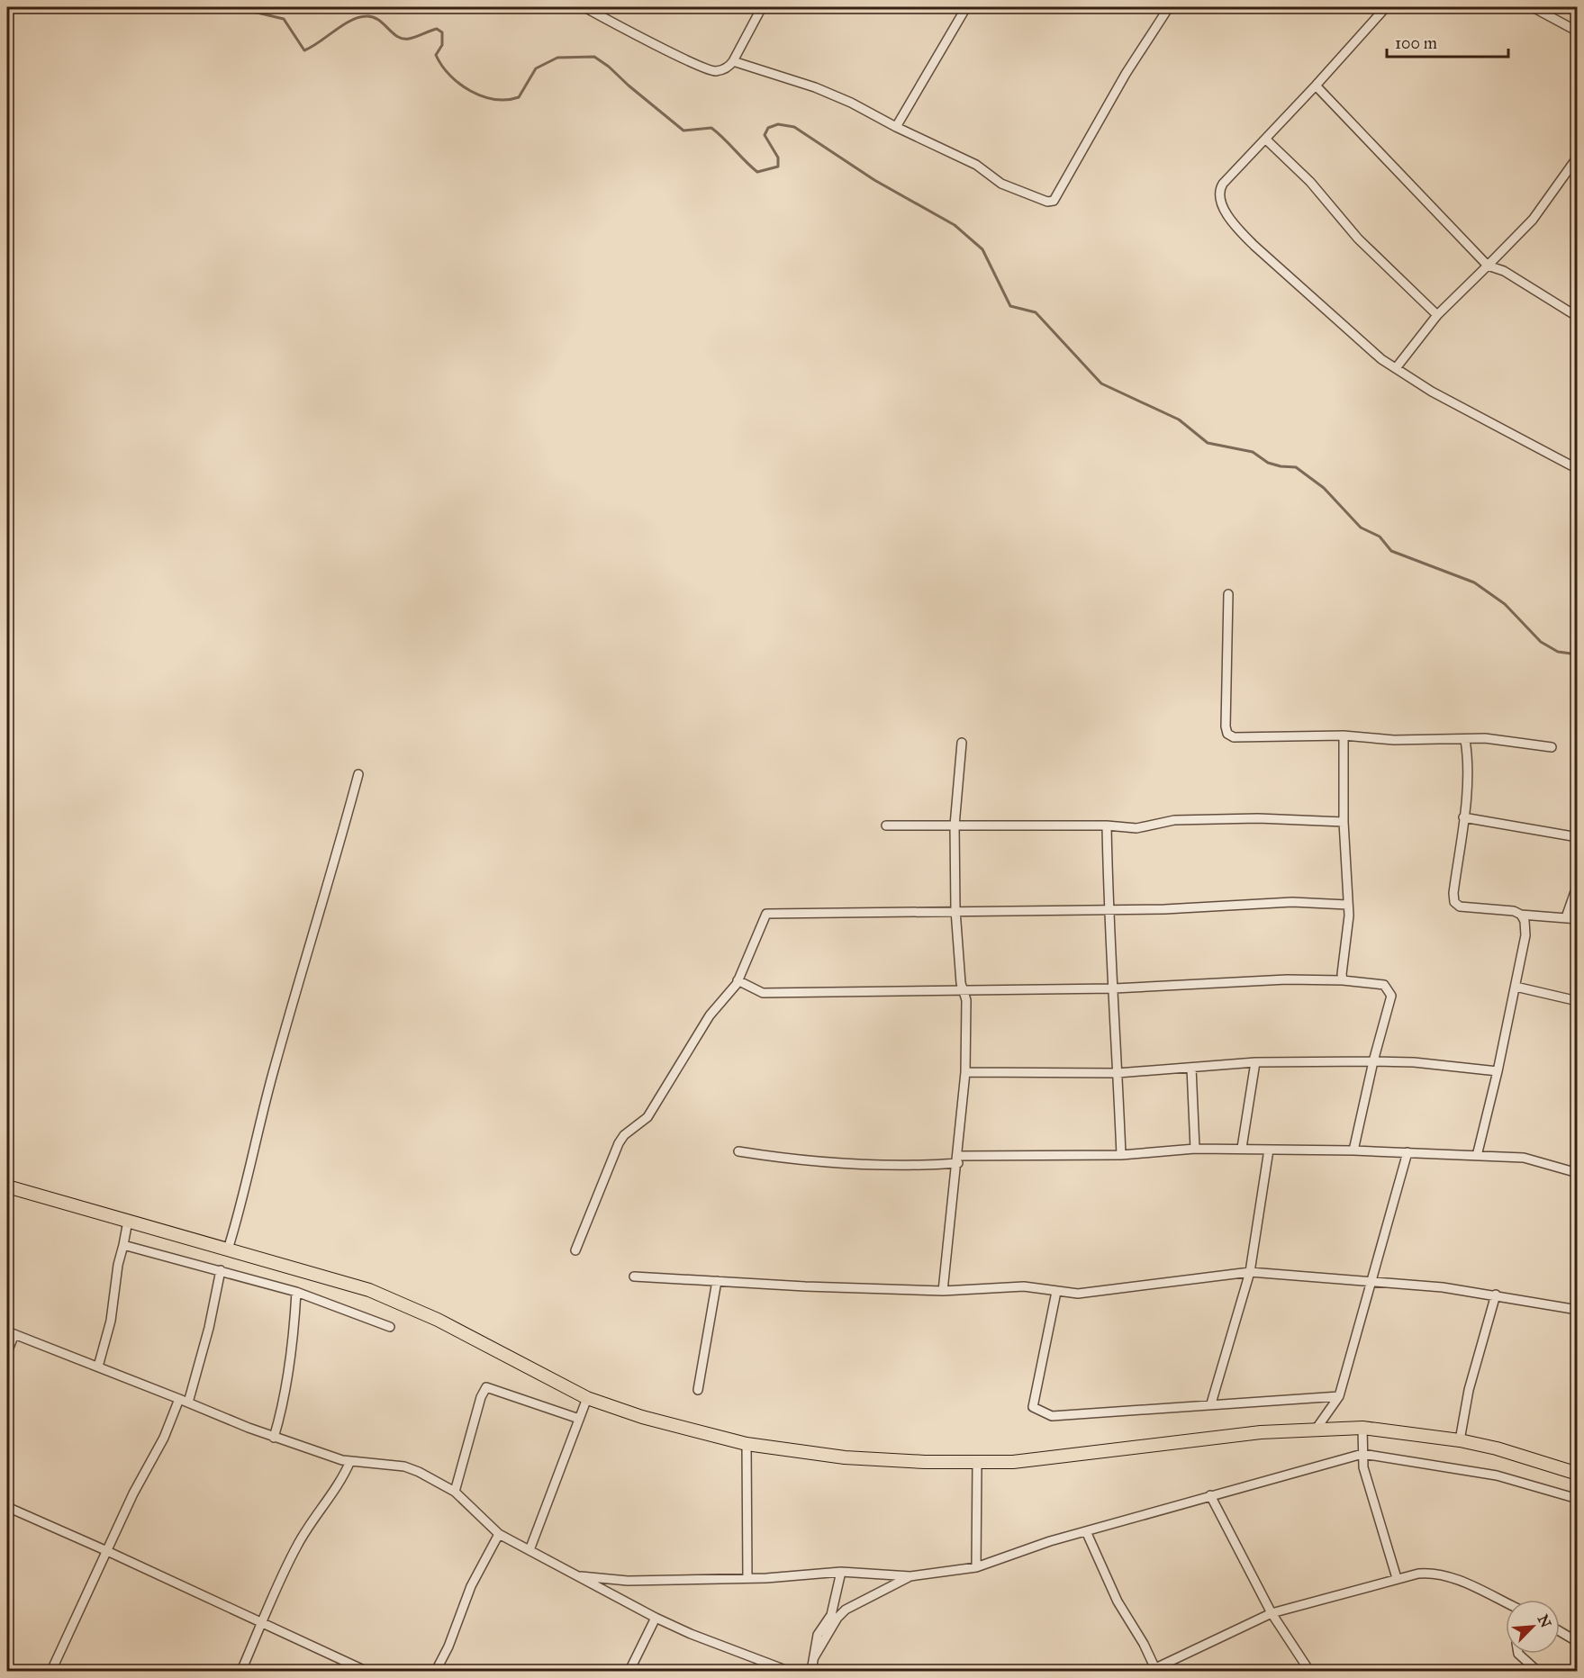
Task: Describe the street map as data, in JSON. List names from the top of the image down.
{
  "scale_bar": "100 m",
  "north": "top right"
}
